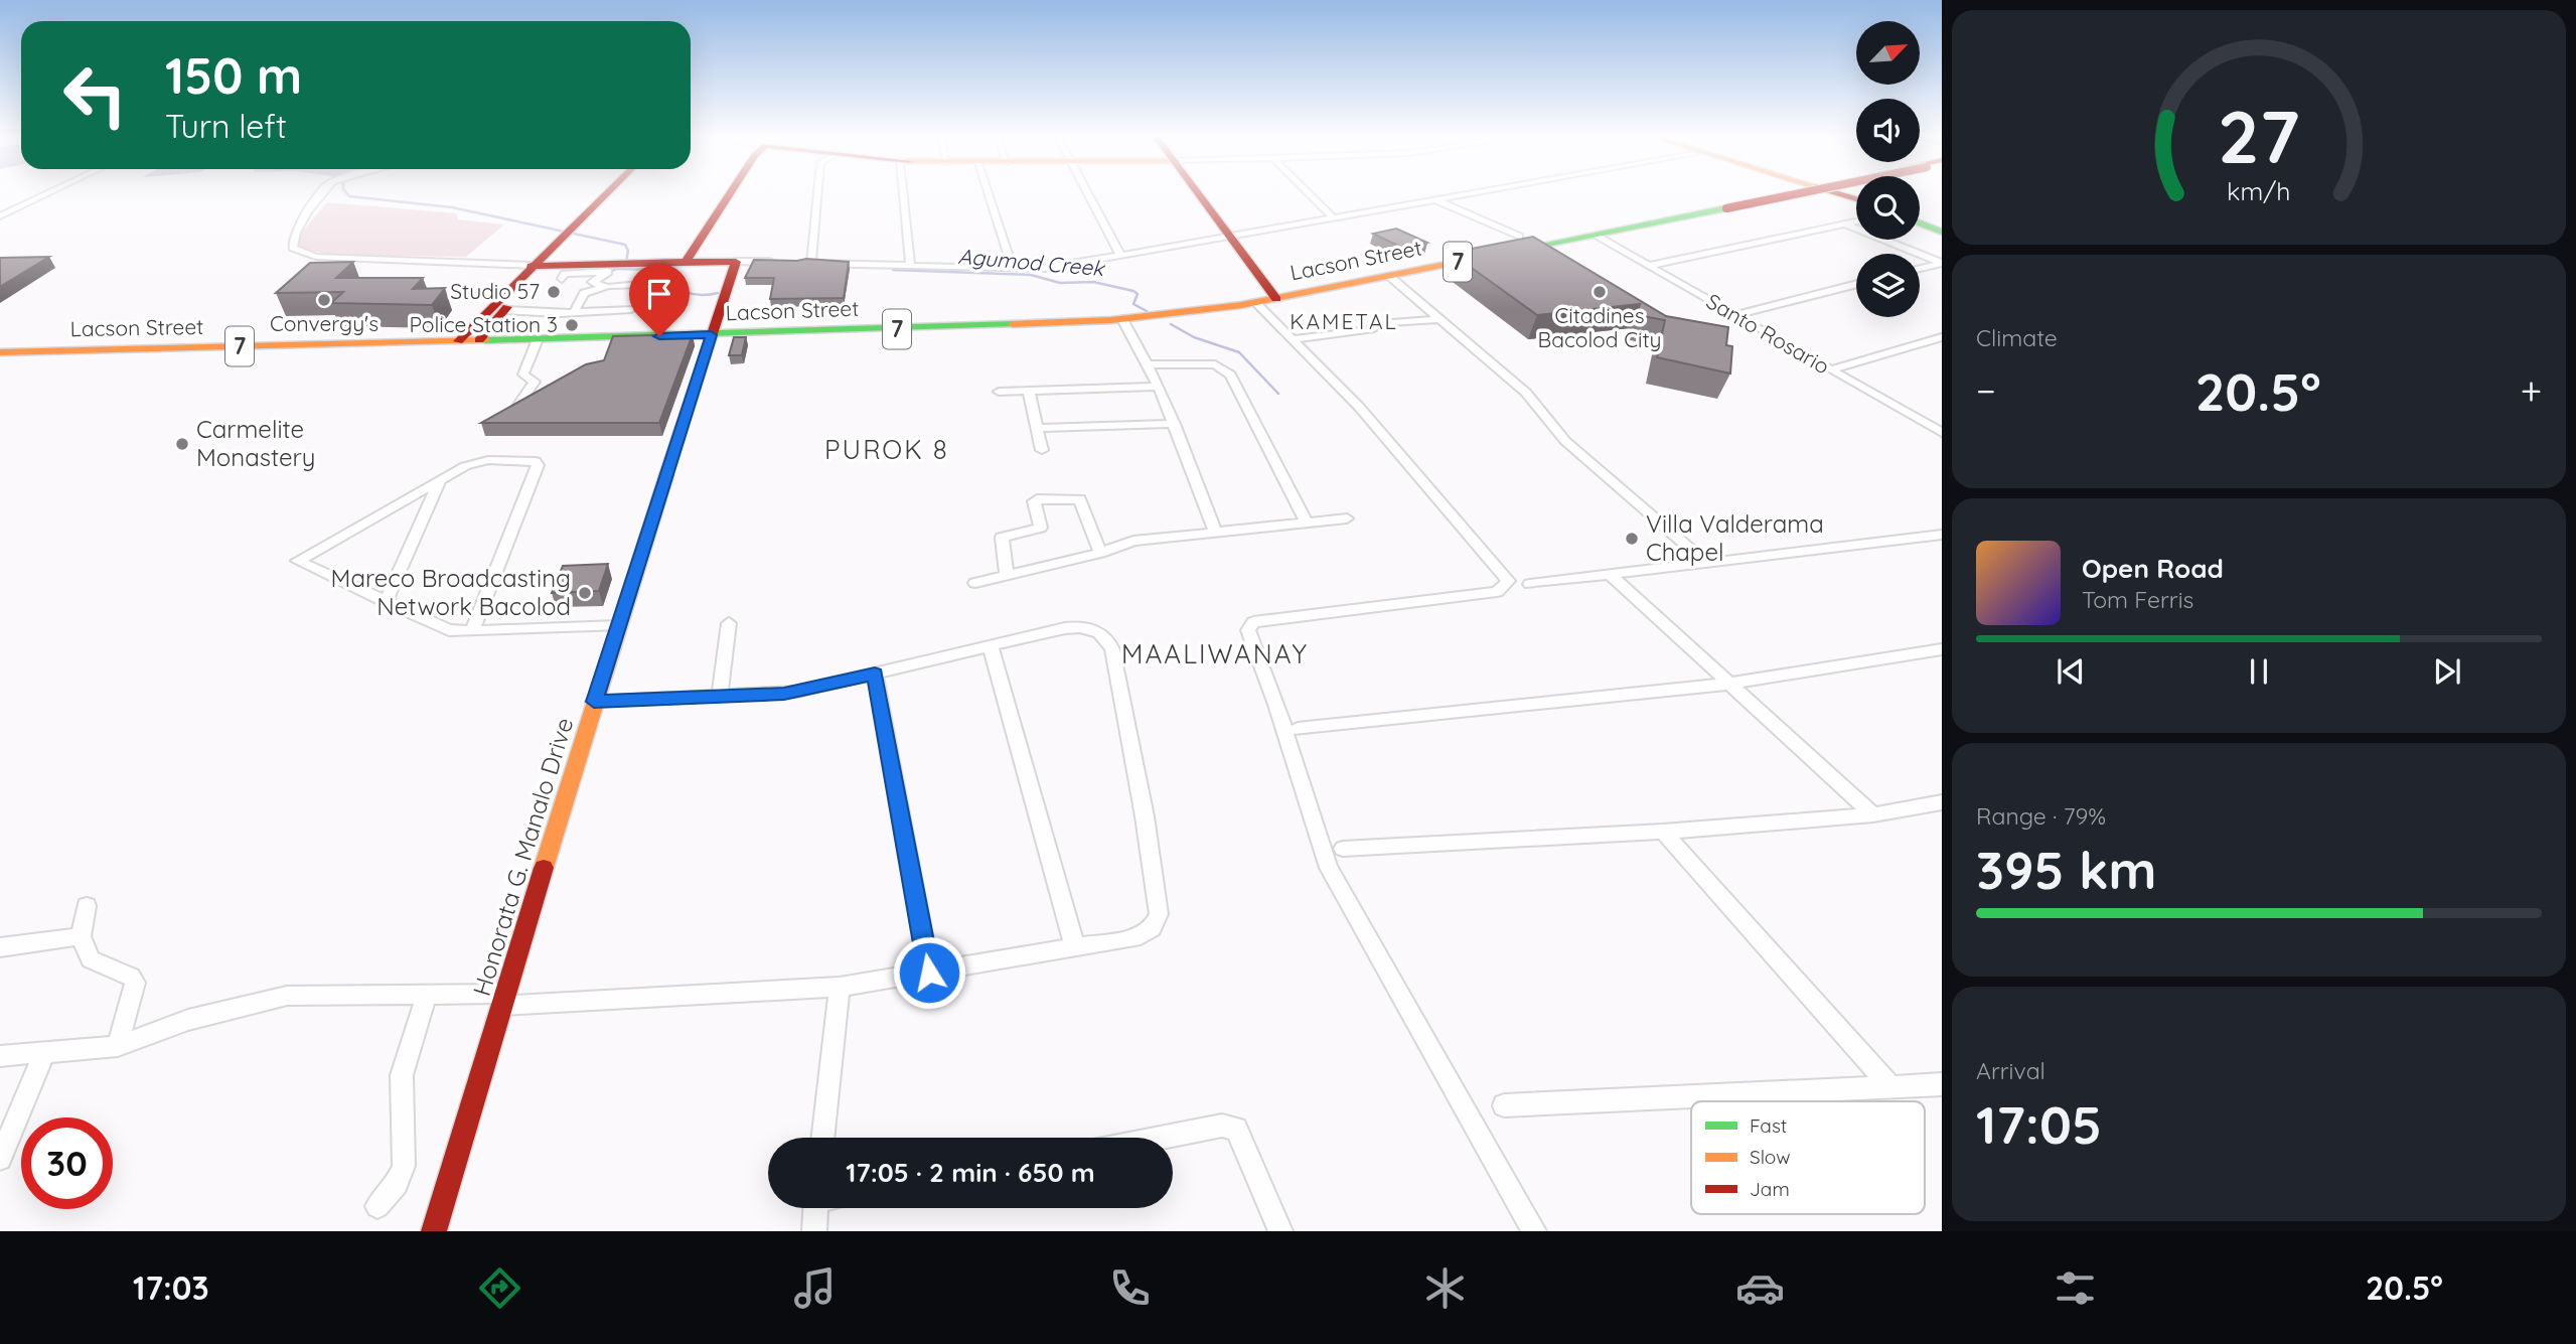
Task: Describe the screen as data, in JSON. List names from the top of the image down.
{
  "streets": {
    "street": [
      "Lacson Street",
      "7",
      "Santo Rosario",
      "Honorata G. Manalo Drive"
    ]
  },
  "crossings": [
    ["Lacson Street", "Santo Rosario"],
    ["Lacson Street", "Honorata G. Manalo Drive"]
  ],
  "districts": ["KAMETAL", "PUROK 8", "MAALIWANAY"],
  "water": ["Agumod Creek"],
  "places": [
    "Studio 57",
    "Citadines Bacolod City",
    "Convergy's",
    "Police Station 3",
    "Carmelite Monastery",
    "Villa Valderama Chapel",
    "Mareco Broadcasting Network Bacolod"
  ],
  "legend": ["Fast", "Slow", "Jam"],
  "north": "top right",
  "page": {
    "turn": ["150 m", "Turn left"],
    "tile": [
      "Climate",
      ["Range · 79%", "395 km"],
      ["Arrival", "17:05"]
    ],
    "heat": ["−", "20.5°", "+"],
    "song": ["Open Road", "Tom Ferris"],
    "limit": "30",
    "trip": "17:05 · 2 min · 650 m",
    "tabs": ["17:03", "20.5°"],
    "gauge": ["27", "km/h"]
  }
}
